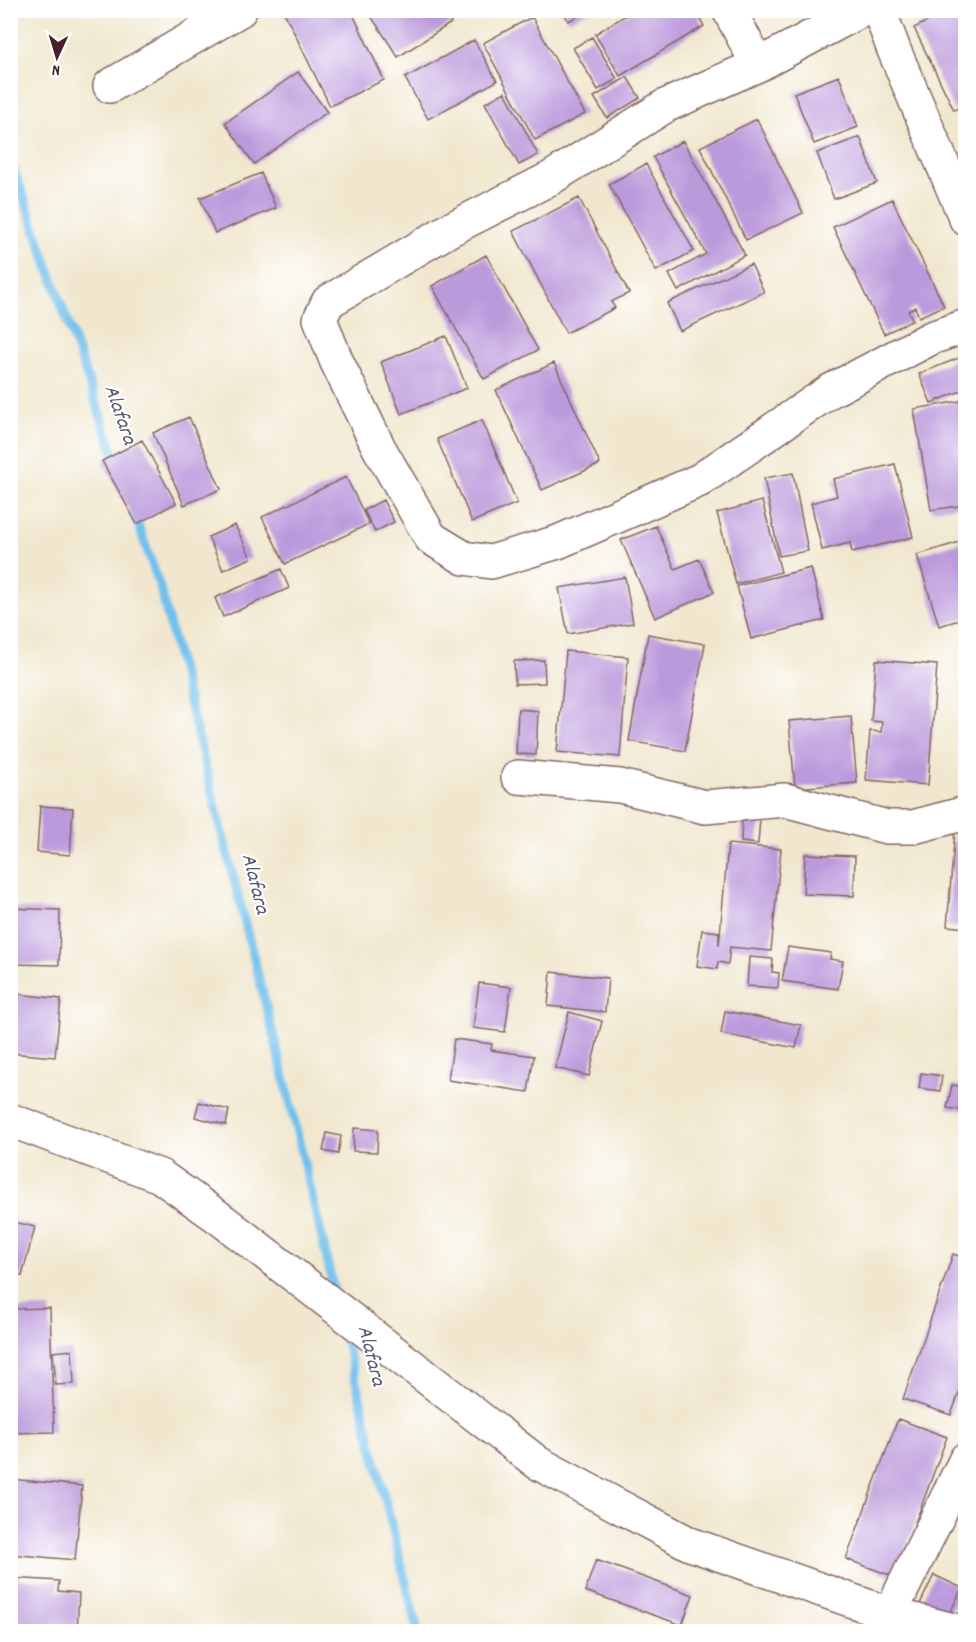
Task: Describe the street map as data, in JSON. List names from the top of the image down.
{
  "water": ["Alafara"],
  "north": "bottom"
}
